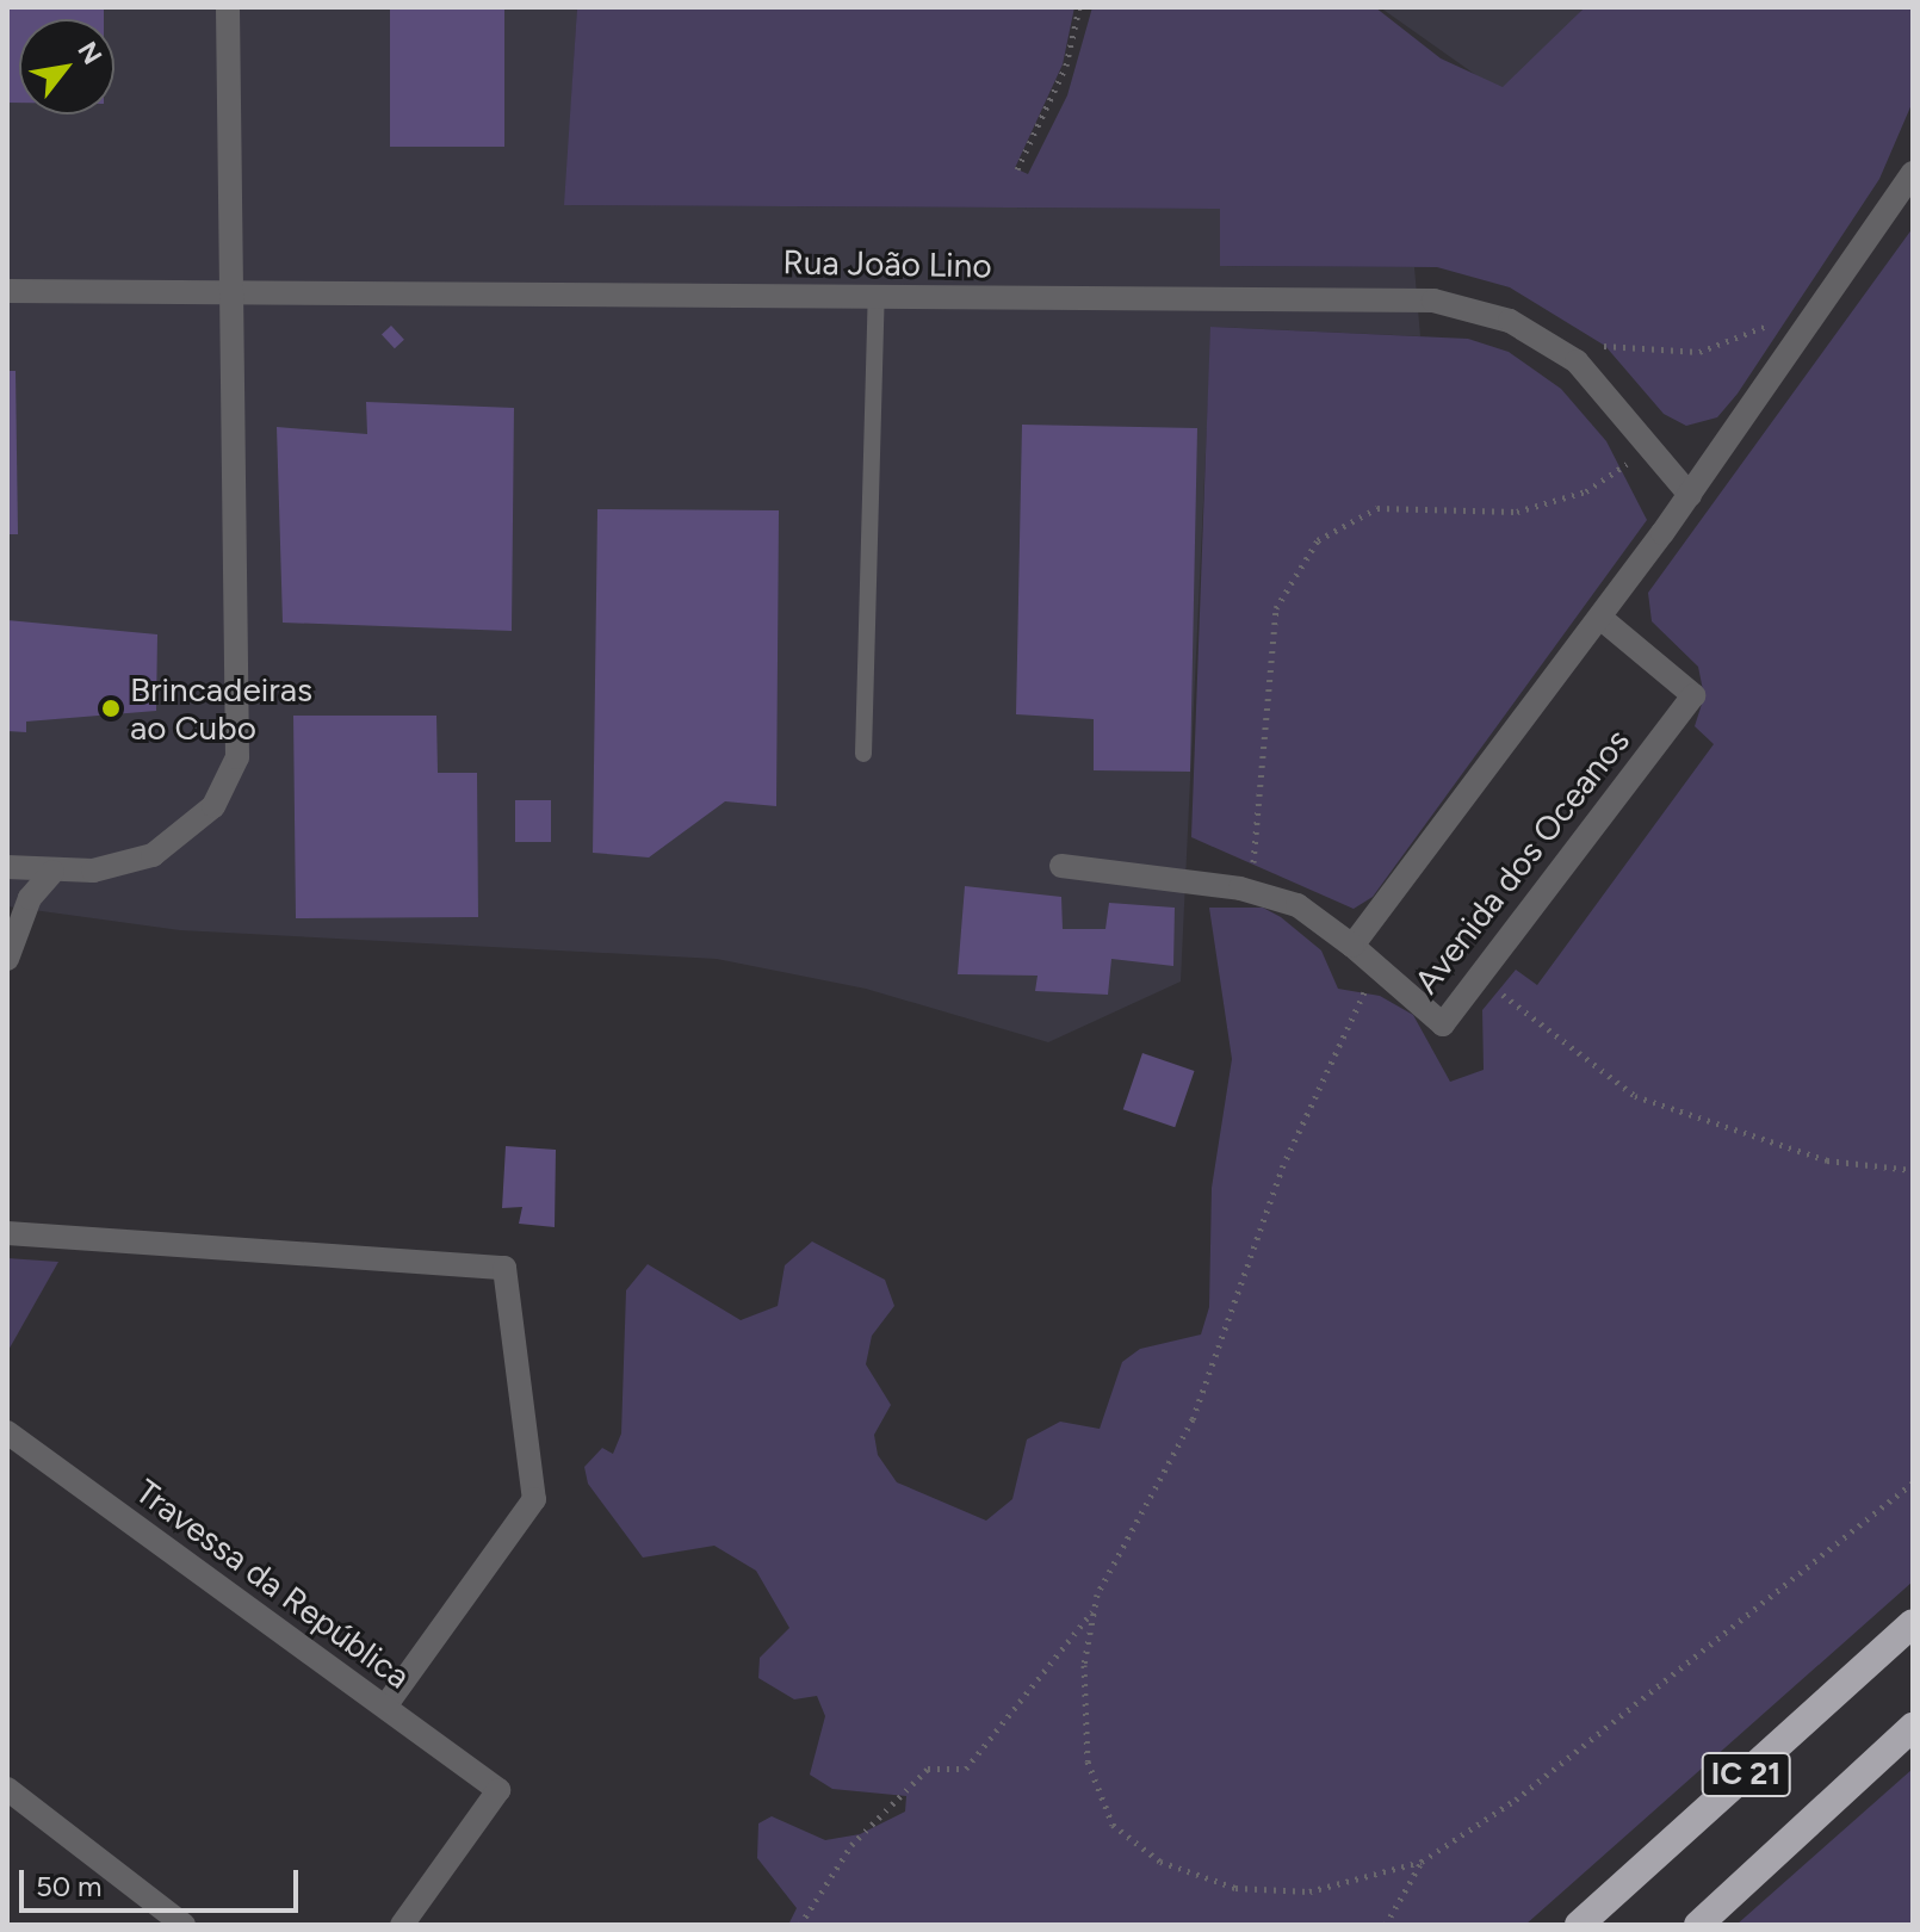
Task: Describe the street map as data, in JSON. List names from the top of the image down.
{
  "streets": {
    "highway": ["IC 21"],
    "street": ["Rua João Lino", "Avenida dos Oceanos", "Travessa da República"]
  },
  "places": ["Brincadeiras ao Cubo"],
  "scale_bar": "50 m",
  "north": "top right"
}
